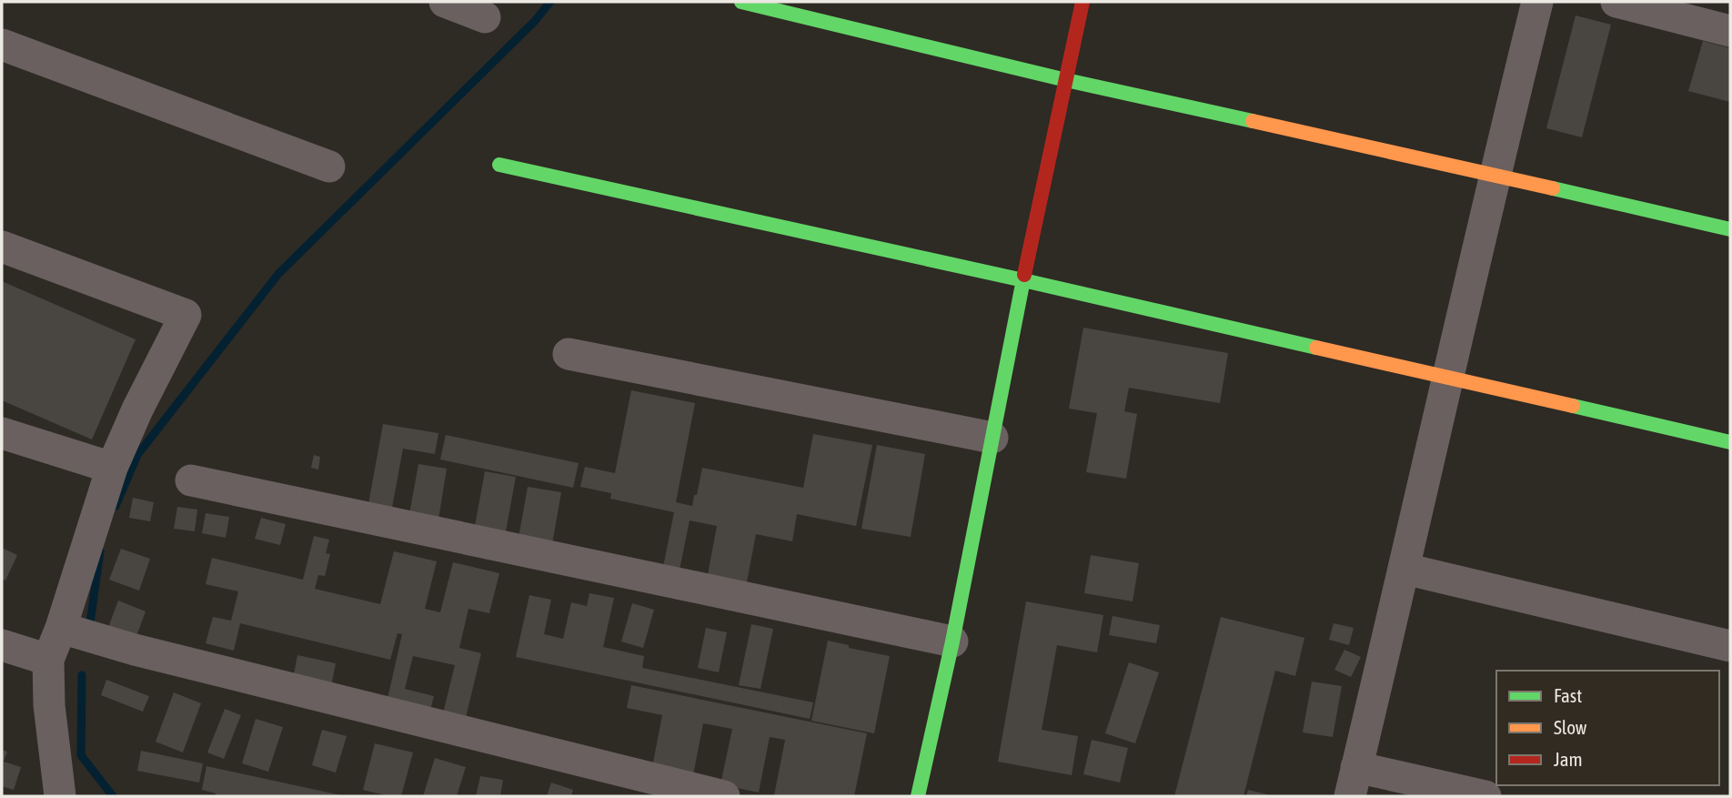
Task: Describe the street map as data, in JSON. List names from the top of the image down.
{
  "legend": ["Fast", "Slow", "Jam"]
}
